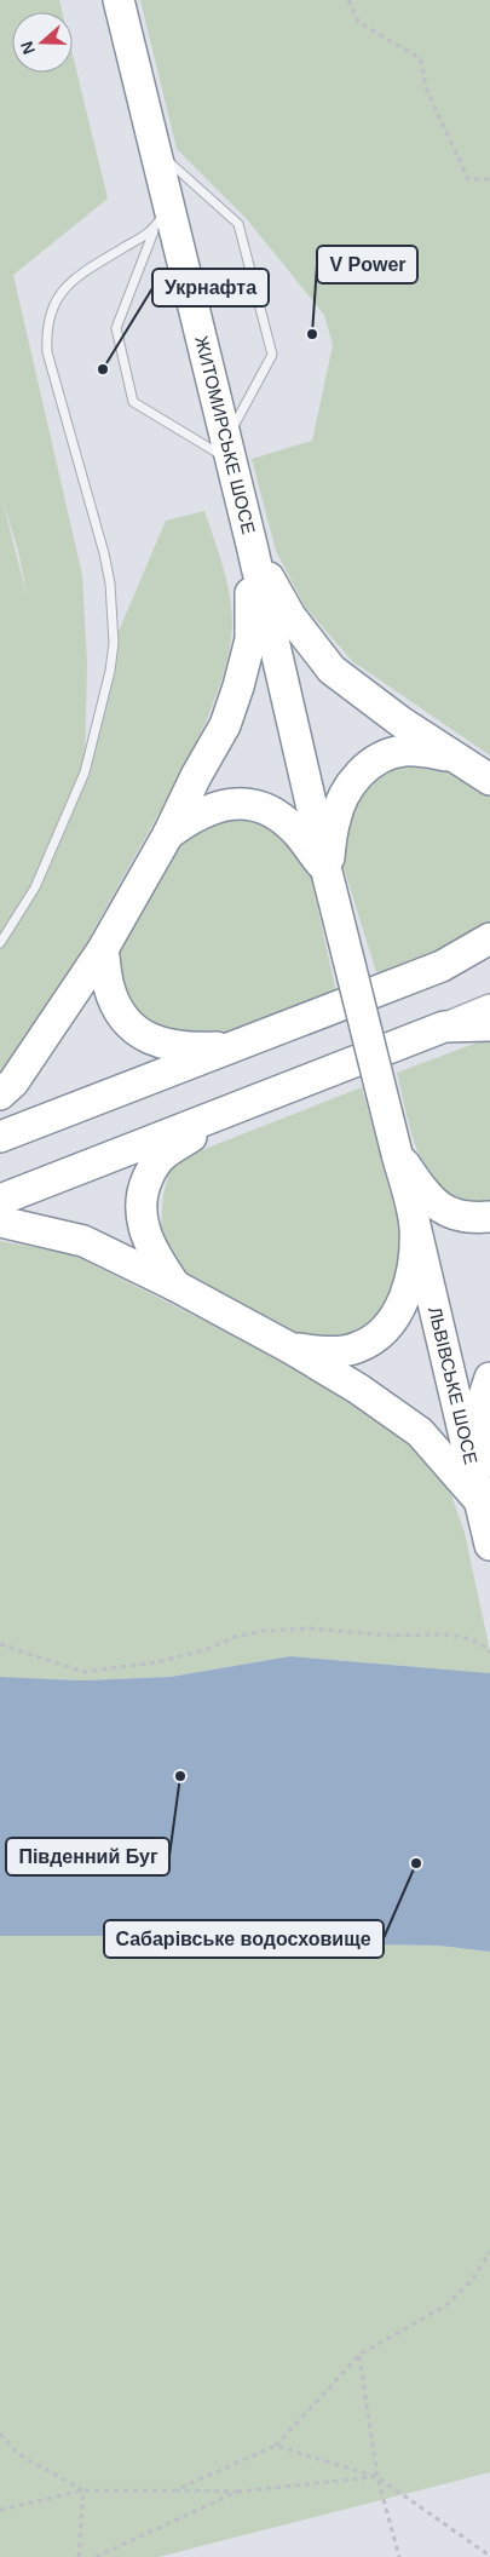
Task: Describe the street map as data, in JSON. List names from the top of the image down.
{
  "streets": {
    "highway": ["ЖИТОМИРСЬКЕ ШОСЕ", "ЛЬВІВСЬКЕ ШОСЕ"]
  },
  "places": [
    "V Power",
    "Укрнафта",
    "Південний Буг",
    "Сабарівське водосховище"
  ],
  "north": "left"
}
